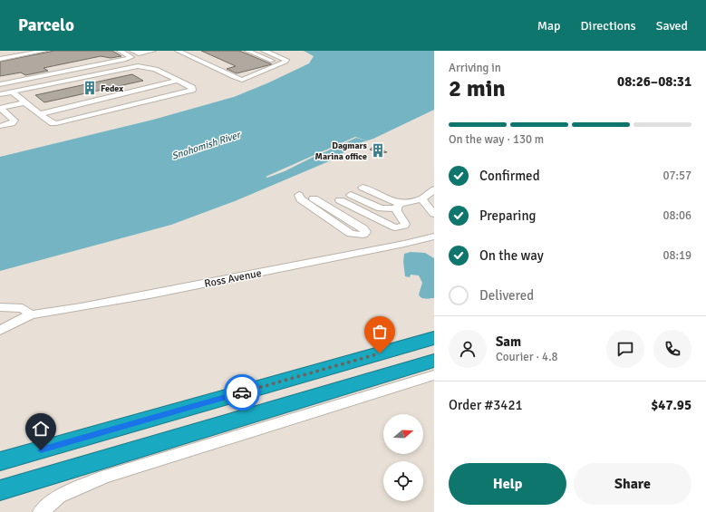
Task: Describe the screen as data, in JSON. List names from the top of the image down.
{
  "streets": {
    "street": ["Ross Avenue"]
  },
  "water": ["Snohomish River"],
  "places": {
    "building": ["Fedex", "Dagmars Marina office"]
  },
  "north": "right",
  "page": {
    "header": "Parcelo",
    "nav": ["Map", "Directions", "Saved"],
    "heading": ["2 min", "Arriving in", "08:26–08:31"],
    "panel": [
      "Sam",
      "Courier · 4.8",
      "Order #3421",
      "$47.95"
    ],
    "bar": "On the way · 130 m",
    "list": [
      ["Confirmed", "07:57"],
      ["Preparing", "08:06"],
      ["On the way", "08:19"],
      "Delivered"
    ],
    "buttons": ["Help", "Share"]
  }
}
